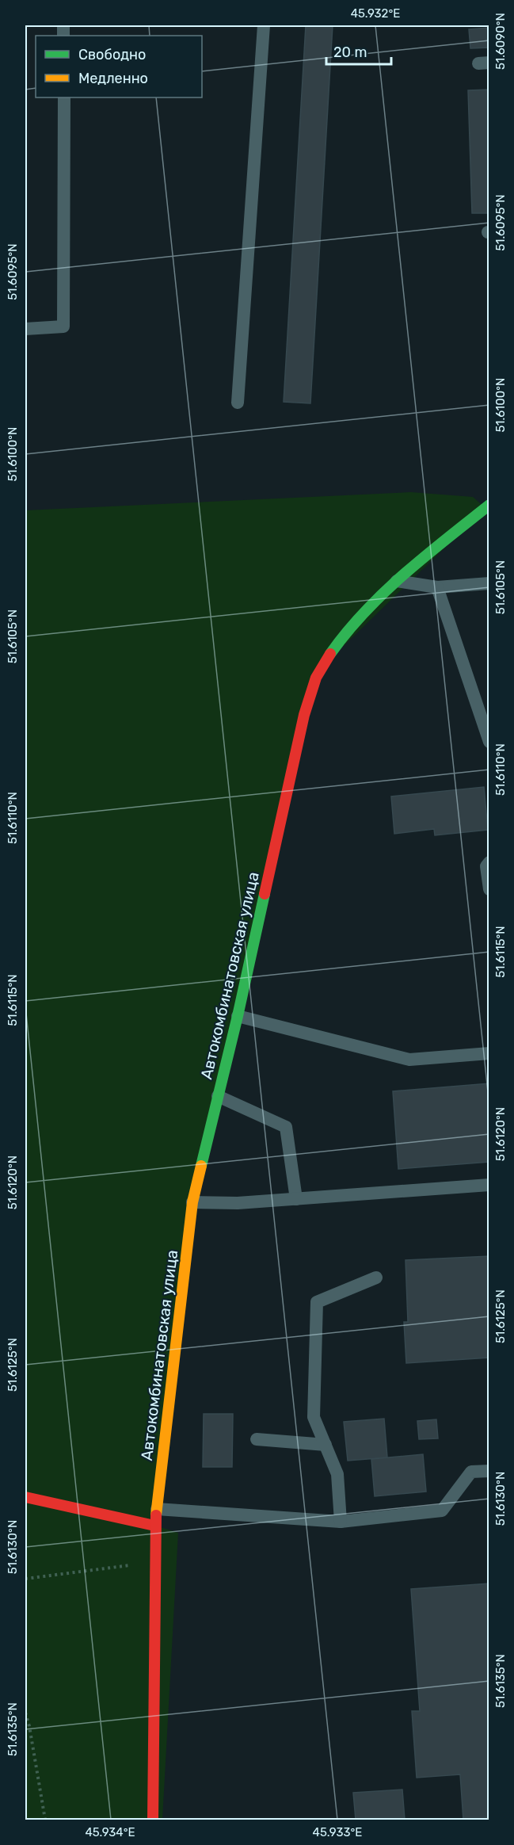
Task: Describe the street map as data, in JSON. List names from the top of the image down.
{
  "streets": {
    "street": ["Автокомбинатовская улица"]
  },
  "legend": ["Свободно", "Медленно"],
  "scale_bar": "20 m",
  "coordinates": [
    "45.932°E",
    "51.6090°N",
    "51.6095°N",
    "51.6100°N",
    "51.6105°N",
    "51.6110°N",
    "51.6115°N",
    "51.6120°N",
    "51.6125°N",
    "51.6130°N",
    "51.6135°N",
    "45.934°E",
    "45.933°E"
  ]
}
